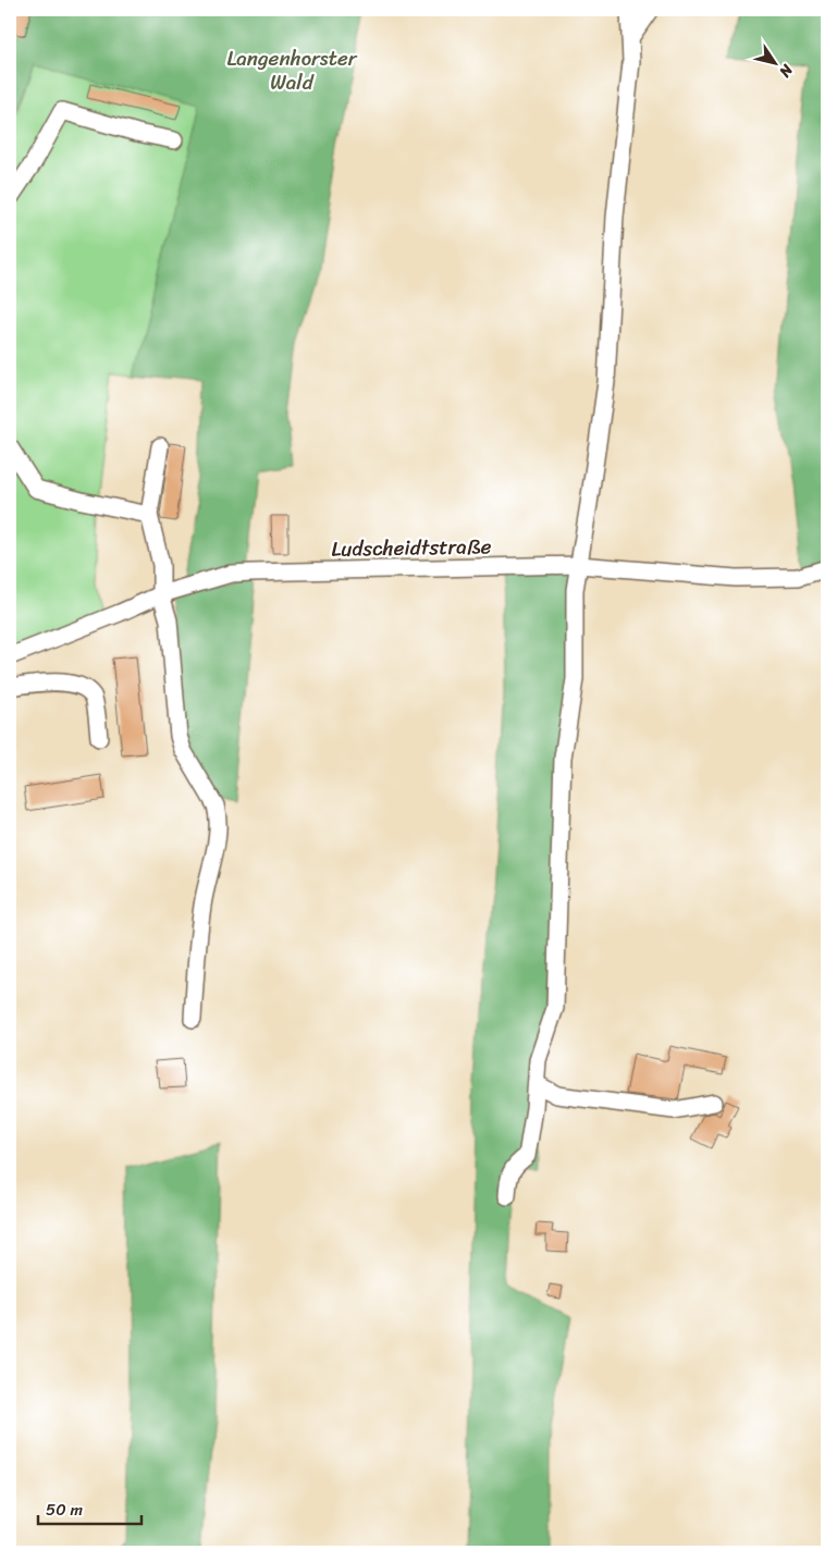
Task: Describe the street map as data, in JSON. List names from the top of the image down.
{
  "streets": {
    "street": ["Ludscheidtstraße"]
  },
  "parks": ["Langenhorster Wald"],
  "scale_bar": "50 m",
  "north": "bottom right"
}
